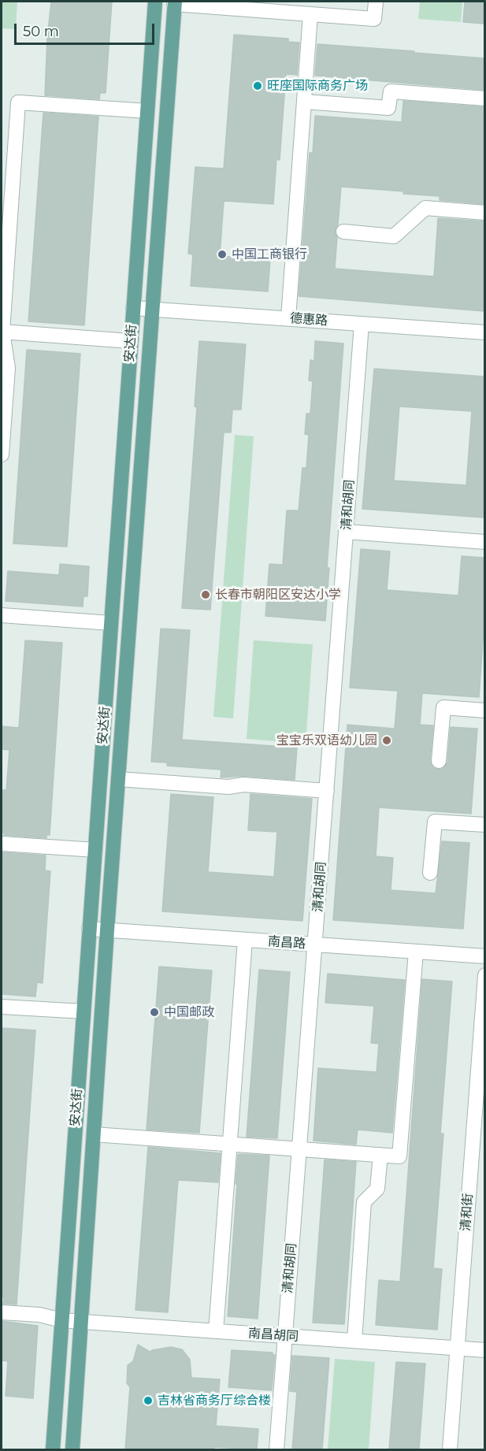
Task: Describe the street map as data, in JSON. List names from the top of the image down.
{
  "streets": {
    "main road": ["安达街"],
    "street": [
      "德惠路",
      "清和胡同",
      "南昌路",
      "清和街",
      "南昌胡同"
    ]
  },
  "crossings": [
    ["德惠路", "安达街"],
    ["德惠路", "清和胡同"],
    ["安达街", "南昌路"],
    ["安达街", "南昌胡同"],
    ["清和胡同", "南昌路"],
    ["清和胡同", "南昌胡同"],
    ["清和街", "南昌胡同"]
  ],
  "places": [
    "旺座国际商务广场",
    "中国工商银行",
    "长春市朝阳区安达小学",
    "宝宝乐双语幼儿园",
    "中国邮政",
    "吉林省商务厅综合楼"
  ],
  "scale_bar": "50 m"
}
